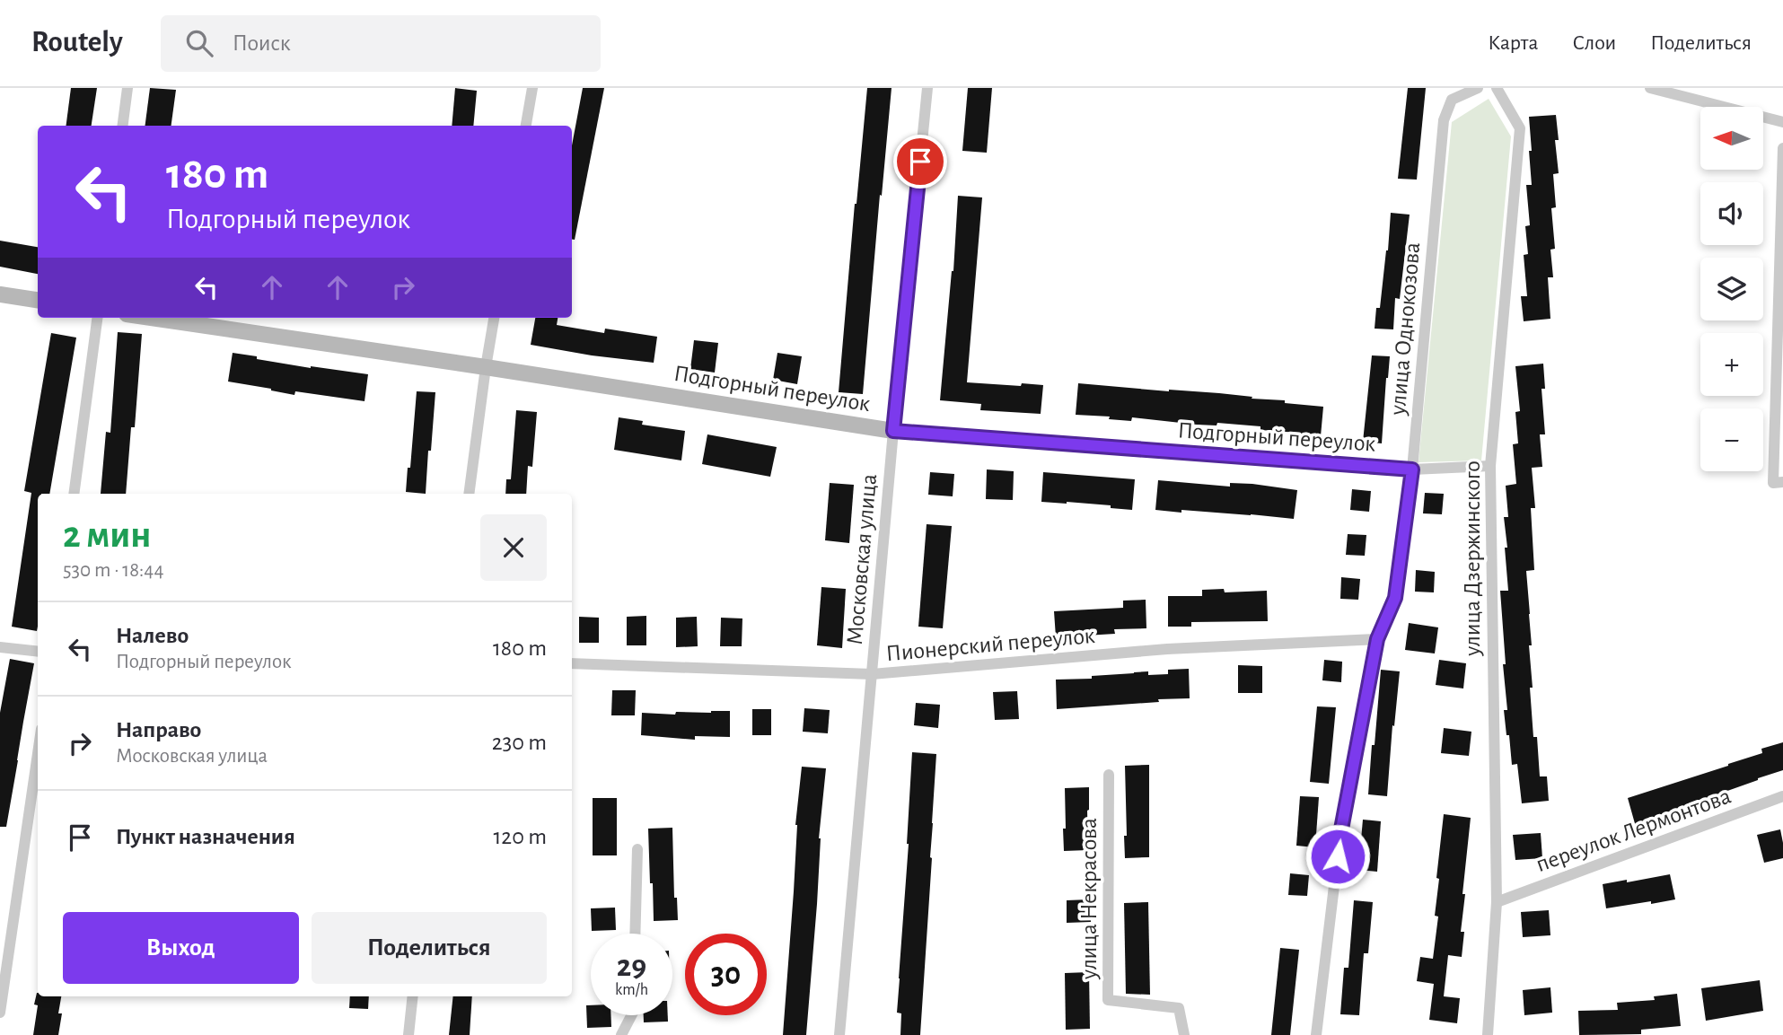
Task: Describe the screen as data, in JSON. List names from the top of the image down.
{
  "streets": {
    "main road": ["Подгорный переулок"],
    "street": [
      "улица Однокозова",
      "улица Дзержинского",
      "Московская улица",
      "Пионерский переулок",
      "переулок Лермонтова",
      "улица Некрасова"
    ]
  },
  "crossings": [
    ["улица Однокозова", "Подгорный переулок"],
    ["улица Однокозова", "Пионерский переулок"],
    ["Подгорный переулок", "улица Дзержинского"],
    ["Подгорный переулок", "Московская улица"],
    ["улица Дзержинского", "переулок Лермонтова"],
    ["Московская улица", "Пионерский переулок"]
  ],
  "north": "left",
  "page": {
    "header": "Routely",
    "search": "Поиск",
    "nav": ["Карта", "Слои", "Поделиться"],
    "map_buttons": ["+", "−"],
    "turn": ["180 m", "Подгорный переулок"],
    "heading": ["2 мин", "530 m · 18:44"],
    "list": [
      {
        "name": "Налево",
        "note": "Подгорный переулок",
        "value": "180 m"
      },
      {
        "name": "Направо",
        "note": "Московская улица",
        "value": "230 m"
      },
      {
        "name": "Пункт назначения",
        "value": "120 m"
      }
    ],
    "buttons": ["Выход", "Поделиться"],
    "speed": "29 km/h",
    "limit": "30"
  }
}
